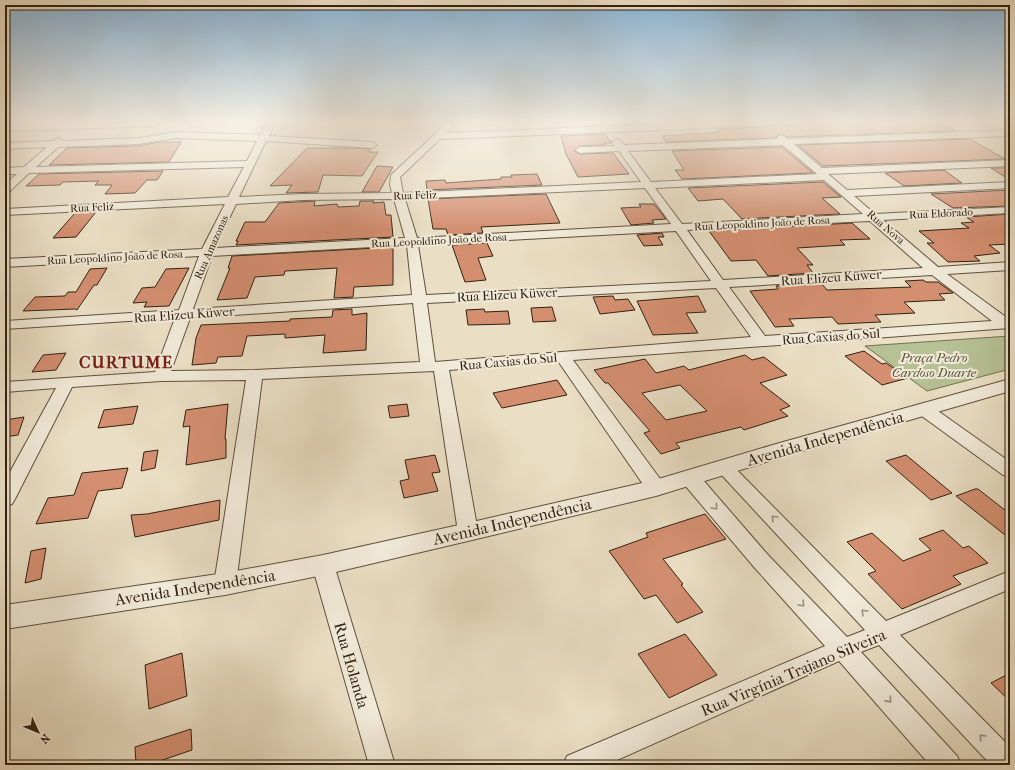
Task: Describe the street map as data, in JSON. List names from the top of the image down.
{
  "streets": {
    "street": [
      "Rua Feliz",
      "Rua Eldorado",
      "Rua Leopoldino João de Rosa",
      "Rua Nova",
      "Rua Amazonas",
      "Rua Elizeu Küwer",
      "Rua Caxias do Sul",
      "Avenida Independência",
      "Rua Holanda",
      "Rua Virgínia Trajano Silveira"
    ]
  },
  "crossings": [
    ["Rua Feliz", "Rua Nova"],
    ["Rua Feliz", "Rua Amazonas"],
    ["Rua Eldorado", "Rua Leopoldino João de Rosa"],
    ["Rua Eldorado", "Rua Nova"],
    ["Rua Leopoldino João de Rosa", "Rua Nova"],
    ["Rua Leopoldino João de Rosa", "Rua Amazonas"],
    ["Rua Nova", "Rua Elizeu Küwer"],
    ["Rua Nova", "Rua Caxias do Sul"],
    ["Rua Amazonas", "Rua Elizeu Küwer"],
    ["Rua Amazonas", "Rua Caxias do Sul"],
    ["Avenida Independência", "Rua Holanda"]
  ],
  "districts": ["CURTUME"],
  "parks": ["Praça Pedro Cardoso Duarte"],
  "north": "bottom right"
}
